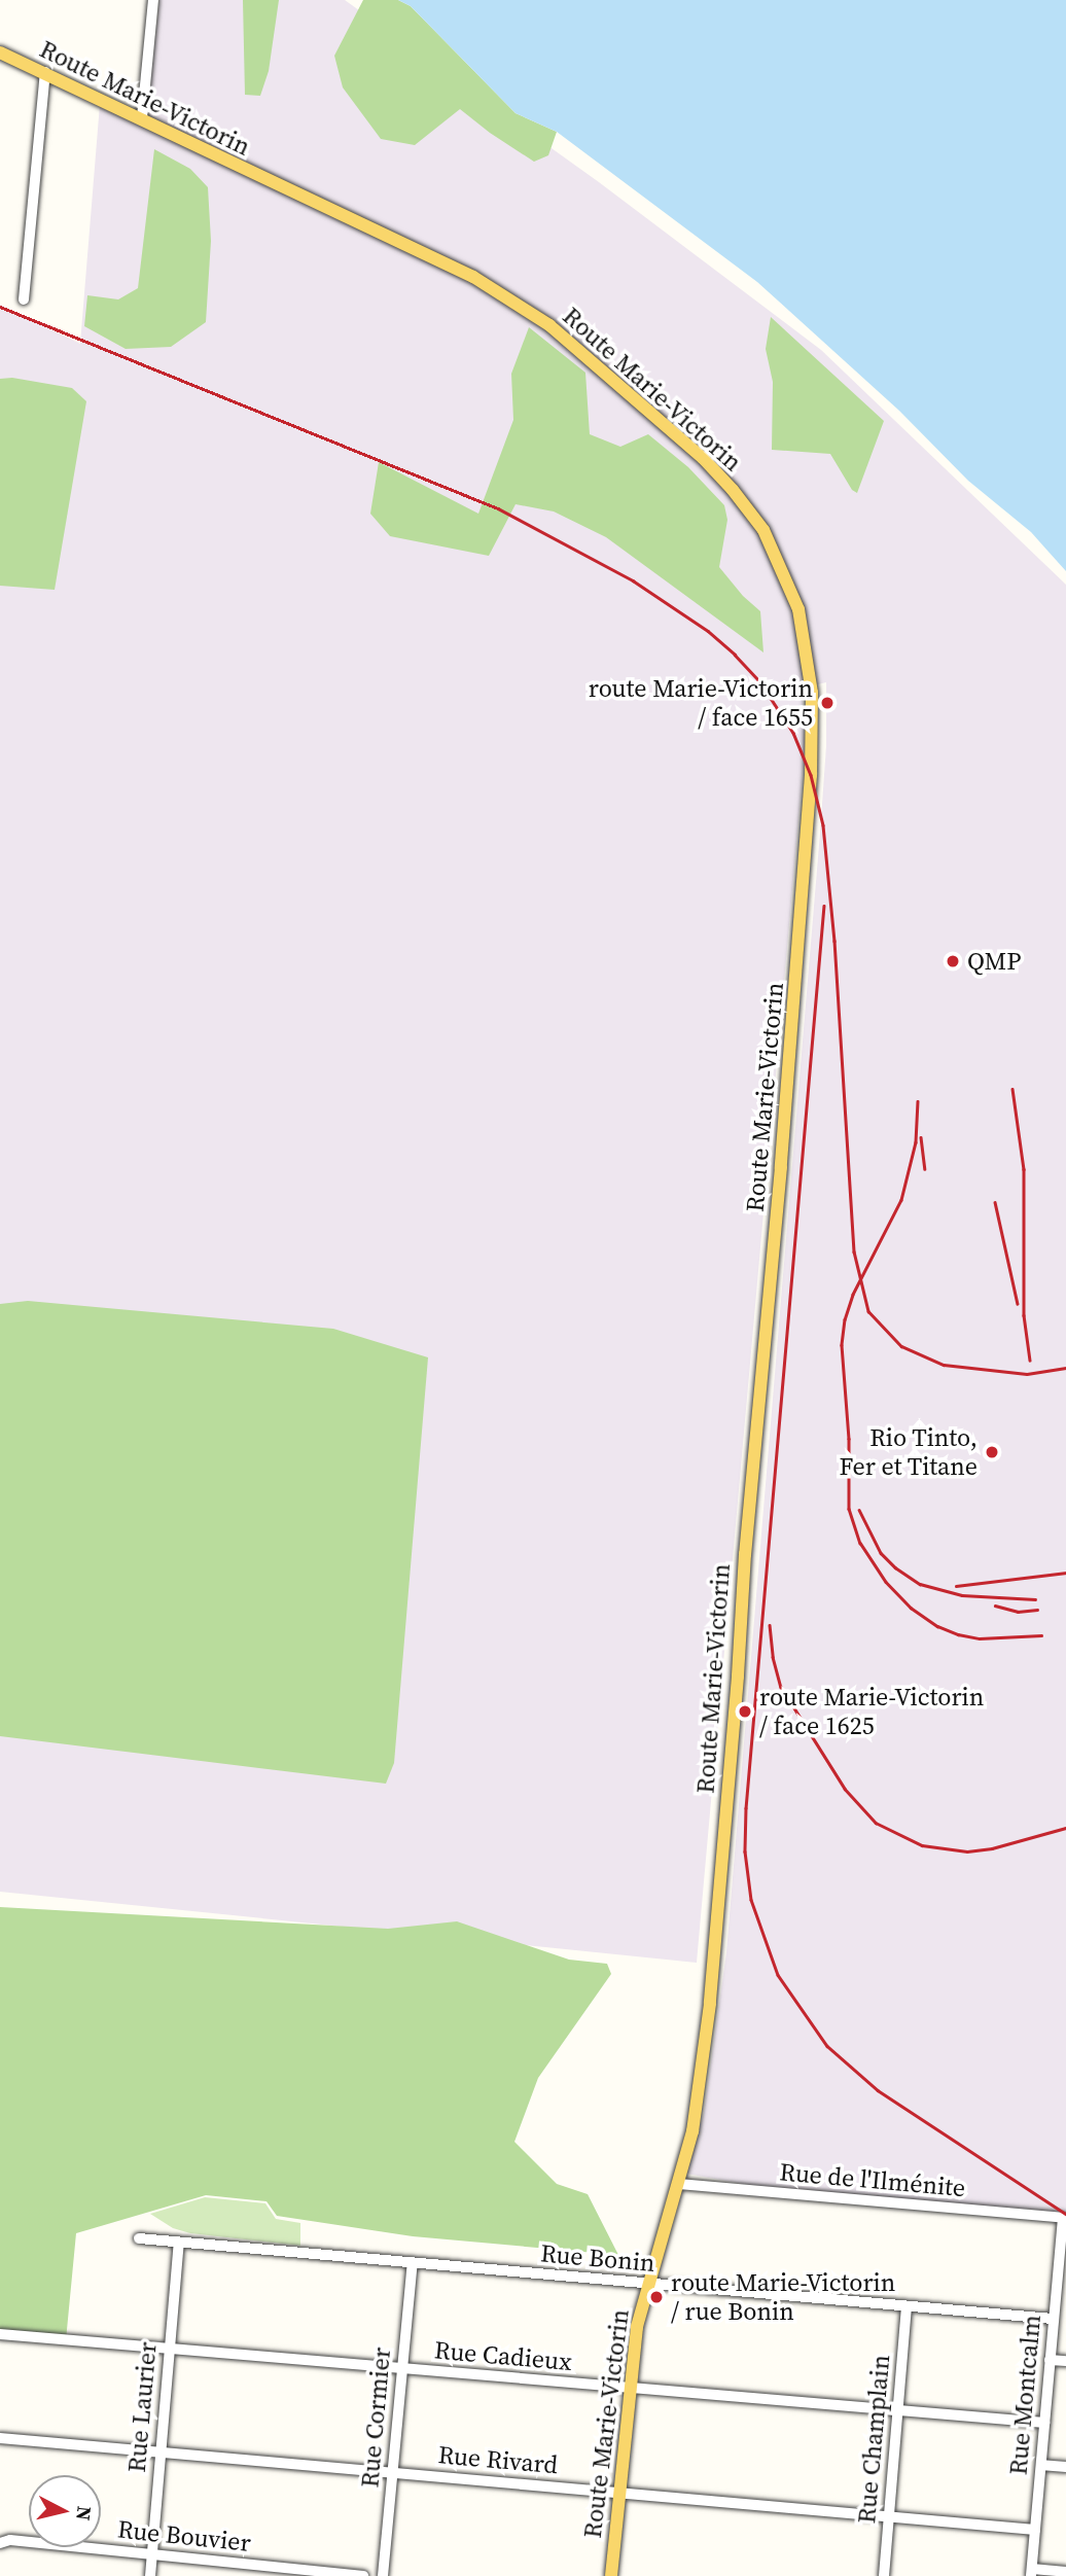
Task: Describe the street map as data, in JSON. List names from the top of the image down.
{
  "streets": {
    "main road": ["Route Marie-Victorin"],
    "street": [
      "Rue de l'Ilménite",
      "Rue Bonin",
      "Rue Cadieux",
      "Rue Montcalm",
      "Rue Laurier",
      "Rue Cormier",
      "Rue Champlain",
      "Rue Rivard",
      "Rue Bouvier"
    ]
  },
  "crossings": [
    ["Route Marie-Victorin", "Rue de l'Ilménite"],
    ["Route Marie-Victorin", "Rue Bonin"],
    ["Route Marie-Victorin", "Rue Cadieux"],
    ["Route Marie-Victorin", "Rue Rivard"],
    ["Rue de l'Ilménite", "Rue Montcalm"],
    ["Rue Bonin", "Rue Montcalm"],
    ["Rue Bonin", "Rue Laurier"],
    ["Rue Bonin", "Rue Cormier"],
    ["Rue Bonin", "Rue Champlain"],
    ["Rue Cadieux", "Rue Montcalm"],
    ["Rue Cadieux", "Rue Laurier"],
    ["Rue Cadieux", "Rue Cormier"],
    ["Rue Cadieux", "Rue Champlain"],
    ["Rue Montcalm", "Rue Rivard"],
    ["Rue Laurier", "Rue Rivard"],
    ["Rue Laurier", "Rue Bouvier"],
    ["Rue Cormier", "Rue Rivard"],
    ["Rue Champlain", "Rue Rivard"]
  ],
  "places": [
    "route Marie-Victorin / face 1655",
    "QMP",
    "Rio Tinto, Fer et Titane",
    "route Marie-Victorin / face 1625",
    "route Marie-Victorin / rue Bonin"
  ],
  "north": "right"
}
